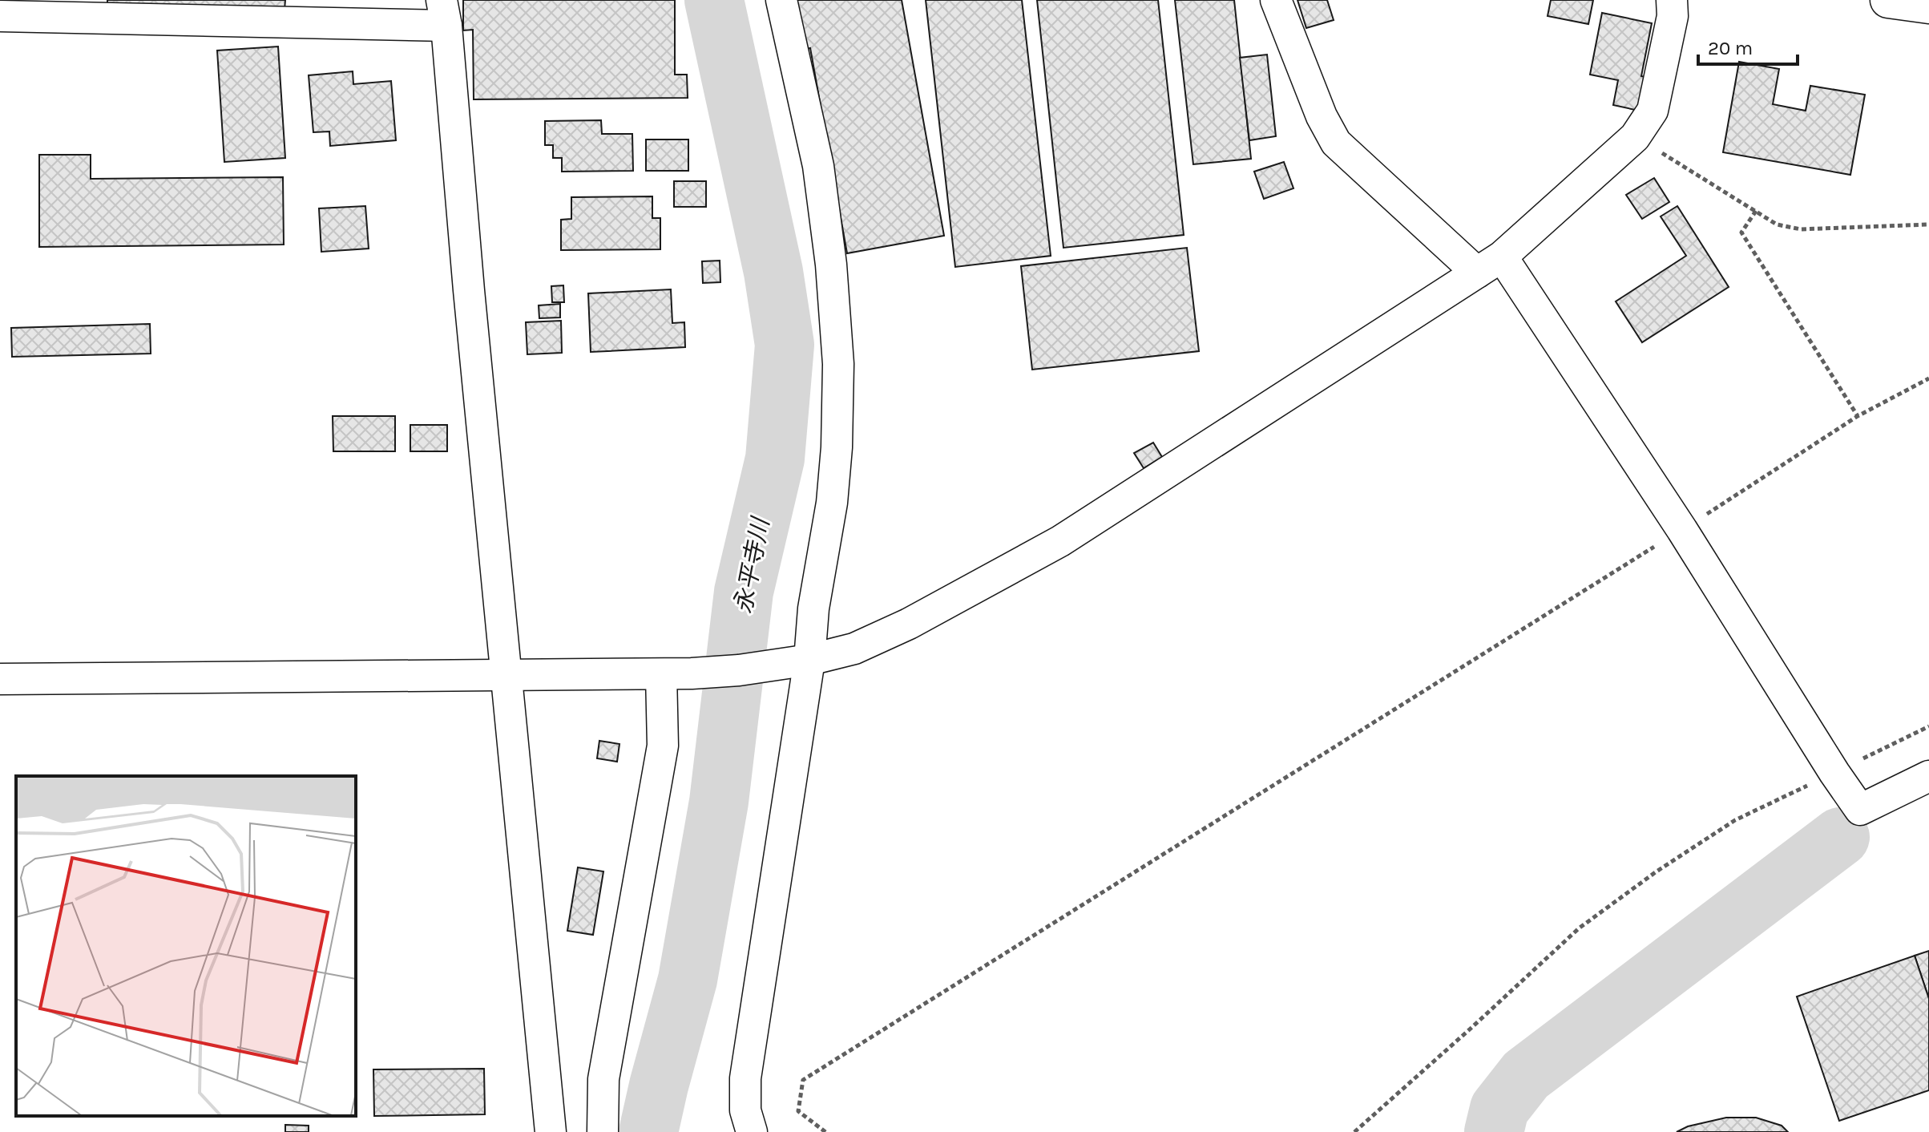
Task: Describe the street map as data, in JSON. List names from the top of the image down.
{
  "water": ["永平寺川"],
  "scale_bar": "20 m"
}
